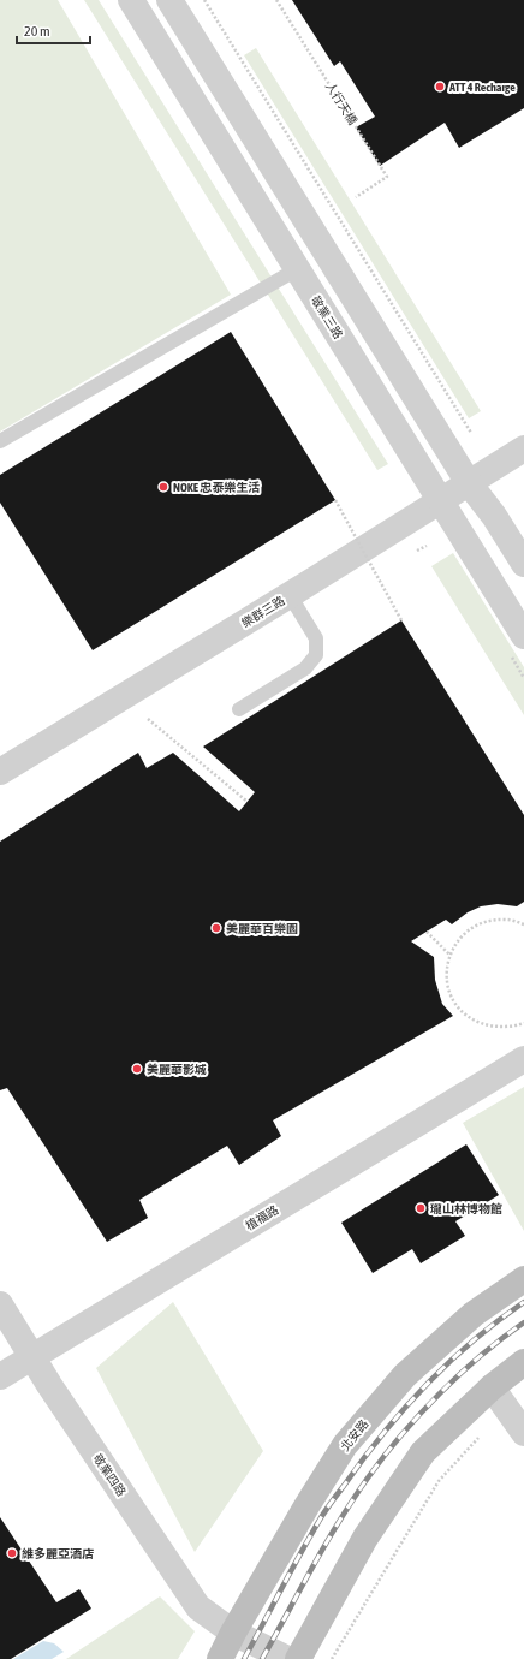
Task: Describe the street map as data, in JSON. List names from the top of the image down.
{
  "streets": {
    "main road": ["北安路"],
    "street": [
      "敬業三路",
      "樂群三路",
      "植福路",
      "敬業四路"
    ],
    "path": ["人行天橋"]
  },
  "crossings": [
    ["敬業三路", "樂群三路"],
    ["植福路", "敬業四路"],
    ["北安路", "敬業四路"]
  ],
  "places": [
    "ATT 4 Recharge",
    "NOKE 忠泰樂生活",
    "美麗華百樂園",
    "美麗華影城",
    "瓏山林博物館",
    "維多麗亞酒店"
  ],
  "scale_bar": "20 m"
}
